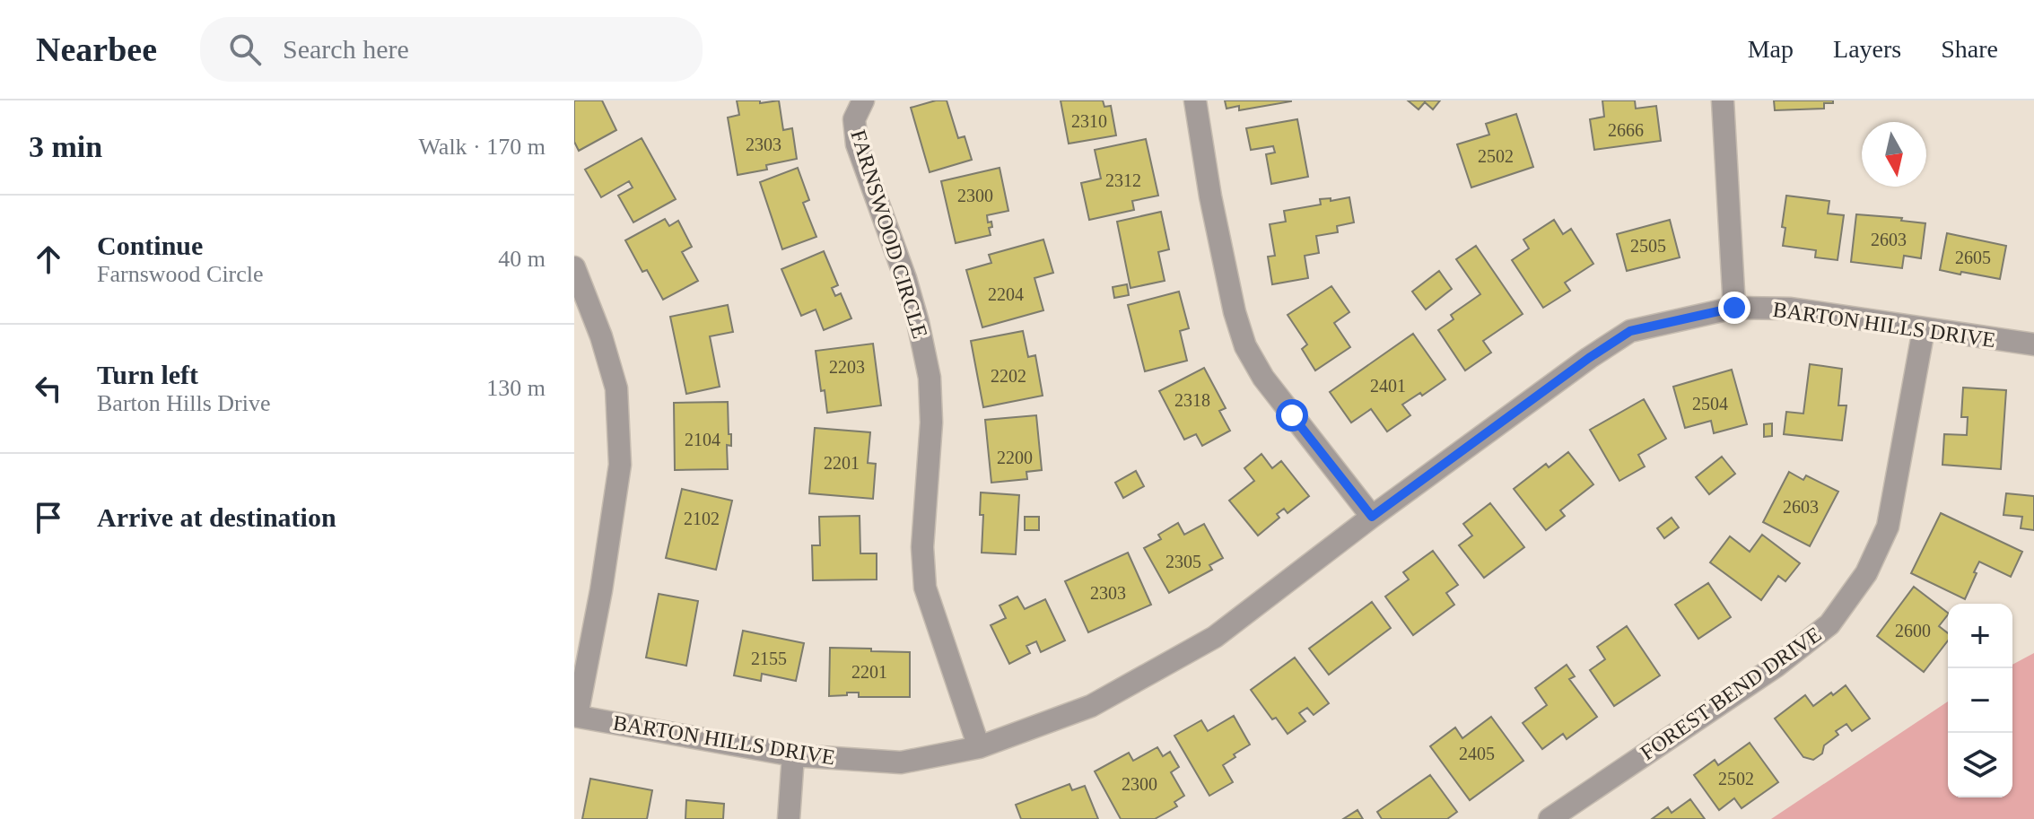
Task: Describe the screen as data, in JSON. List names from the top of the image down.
{
  "streets": {
    "street": ["FARNSWOOD CIRCLE", "BARTON HILLS DRIVE", "FOREST BEND DRIVE"]
  },
  "crossings": [
    ["FARNSWOOD CIRCLE", "BARTON HILLS DRIVE"],
    ["BARTON HILLS DRIVE", "FOREST BEND DRIVE"]
  ],
  "house_numbers": [
    "2310",
    "2666",
    "2303",
    "2502",
    "2312",
    "2300",
    "2603",
    "2505",
    "2605",
    "2204",
    "2203",
    "2202",
    "2401",
    "2318",
    "2504",
    "2104",
    "2200",
    "2201",
    "2603",
    "2102",
    "2305",
    "2303",
    "2600",
    "2155",
    "2201",
    "2405",
    "2502",
    "2300"
  ],
  "north": "bottom",
  "page": {
    "header": "Nearbee",
    "search": "Search here",
    "nav": ["Map", "Layers", "Share"],
    "heading": ["3 min", "Walk · 170 m"],
    "list": [
      ["Continue", "Farnswood Circle", "40 m"],
      ["Turn left", "Barton Hills Drive", "130 m"],
      "Arrive at destination"
    ],
    "map_buttons": ["+", "−"]
  }
}
